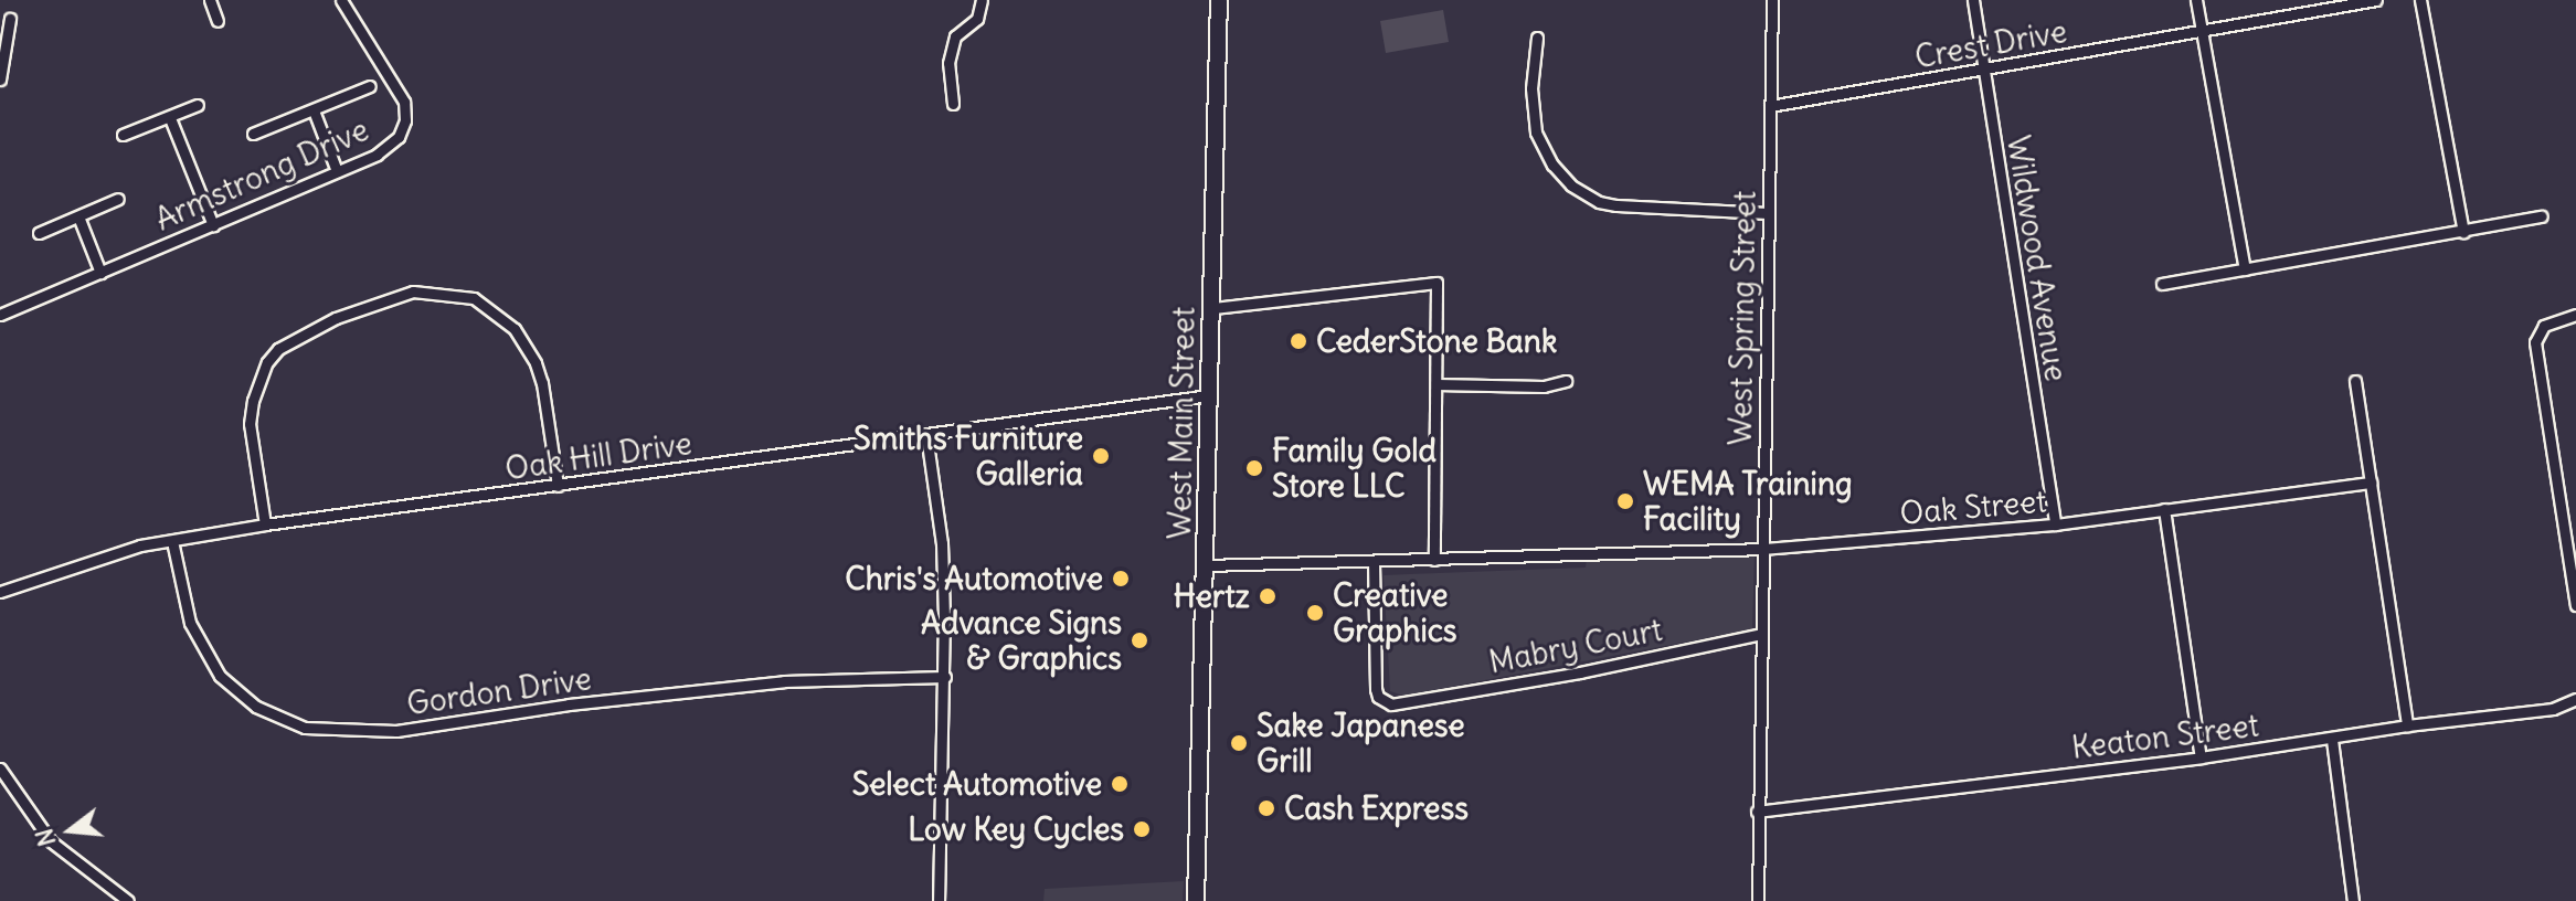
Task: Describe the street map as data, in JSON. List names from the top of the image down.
{
  "streets": {
    "main road": ["West Main Street"],
    "street": [
      "Crest Drive",
      "Armstrong Drive",
      "Wildwood Avenue",
      "West Spring Street",
      "Oak Hill Drive",
      "Oak Street",
      "Mabry Court",
      "Gordon Drive",
      "Keaton Street"
    ]
  },
  "crossings": [
    ["Crest Drive", "Wildwood Avenue"],
    ["Crest Drive", "West Spring Street"],
    ["Wildwood Avenue", "Oak Street"],
    ["West Spring Street", "Oak Street"],
    ["West Spring Street", "Mabry Court"],
    ["West Spring Street", "Keaton Street"],
    ["West Main Street", "Oak Hill Drive"],
    ["West Main Street", "Oak Street"],
    ["Oak Hill Drive", "Gordon Drive"],
    ["Oak Street", "Mabry Court"]
  ],
  "places": [
    "CederStone Bank",
    "Smiths Furniture Galleria",
    "Family Gold Store LLC",
    "WEMA Training Facility",
    "Chris's Automotive",
    "Hertz",
    "Creative Graphics",
    "Advance Signs & Graphics",
    "Sake Japanese Grill",
    "Select Automotive",
    "Cash Express",
    "Low Key Cycles"
  ],
  "north": "left"
}
